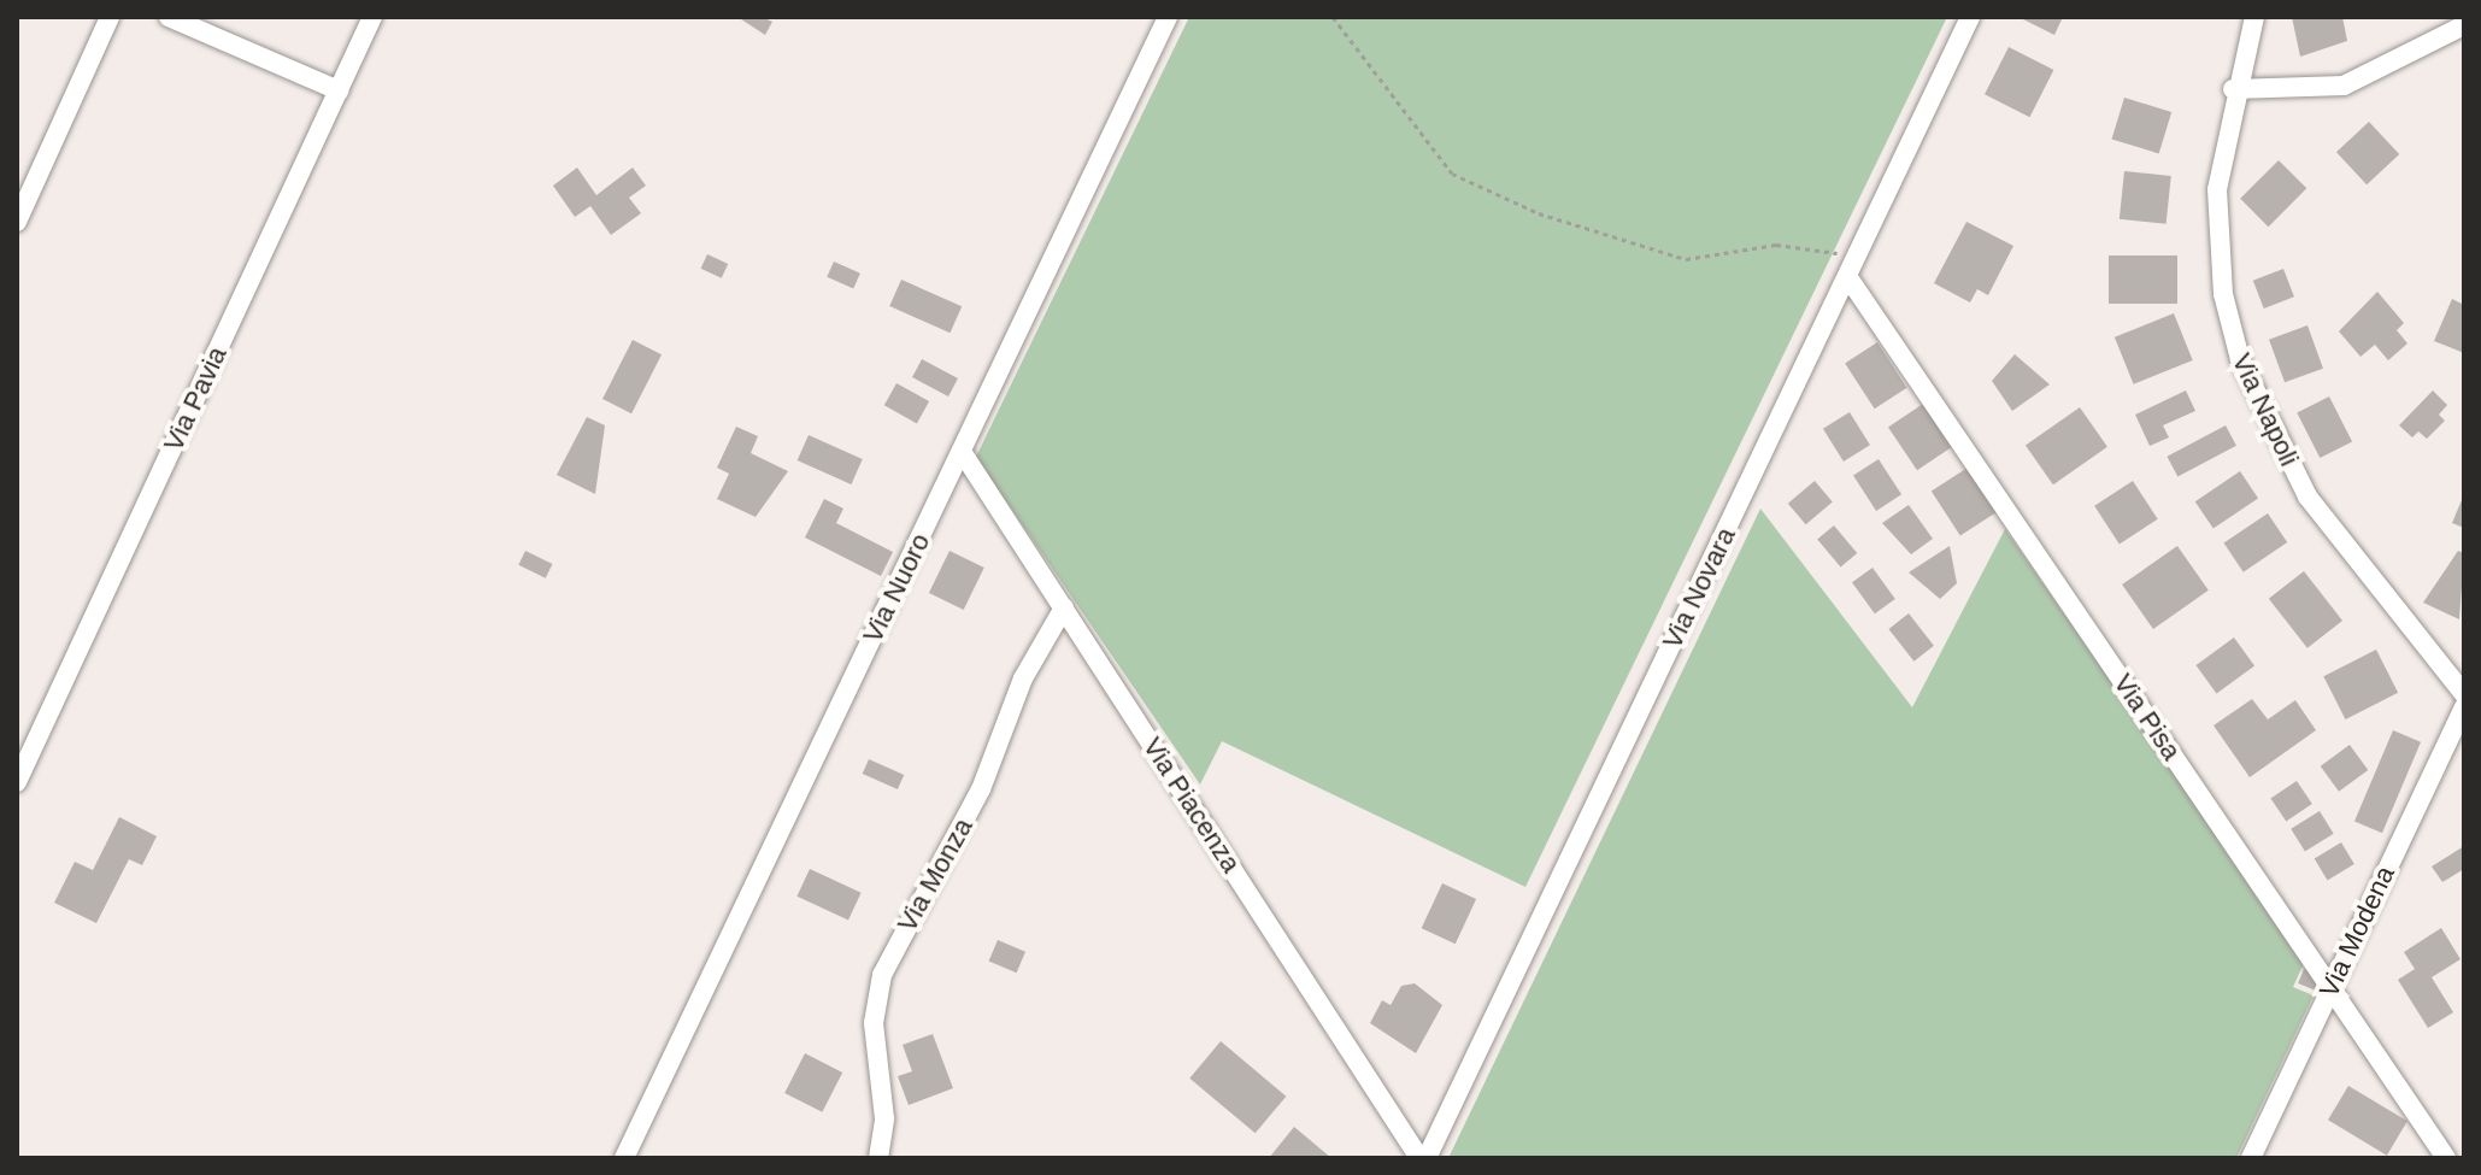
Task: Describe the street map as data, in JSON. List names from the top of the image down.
{
  "streets": {
    "street": [
      "Via Pavia",
      "Via Napoli",
      "Via Nuoro",
      "Via Novara",
      "Via Pisa",
      "Via Piacenza",
      "Via Monza",
      "Via Modena"
    ]
  },
  "crossings": [
    ["Via Nuoro", "Via Piacenza"],
    ["Via Novara", "Via Pisa"],
    ["Via Pisa", "Via Modena"],
    ["Via Piacenza", "Via Monza"]
  ]
}
